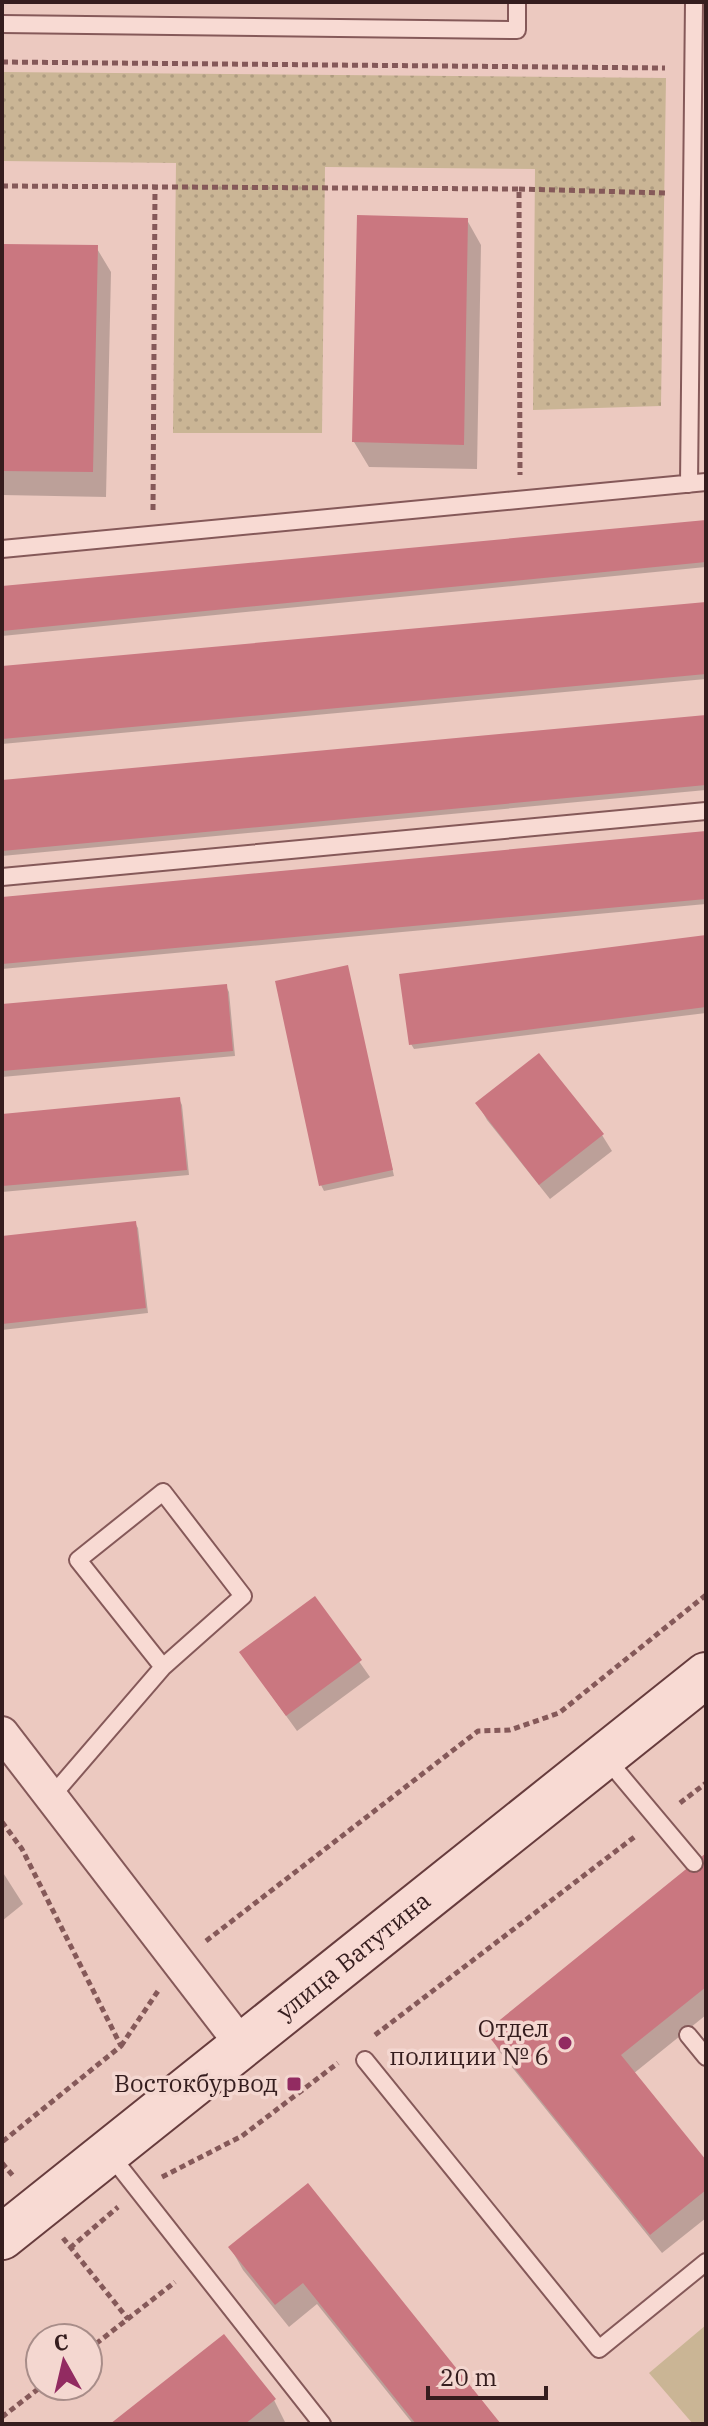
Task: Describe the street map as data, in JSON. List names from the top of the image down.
{
  "streets": {
    "main road": ["улица Ватутина"]
  },
  "places": {
    "other": ["Отдел полиции № 6"],
    "transit": ["Востокбурвод"]
  },
  "scale_bar": "20 m",
  "north": "top"
}
